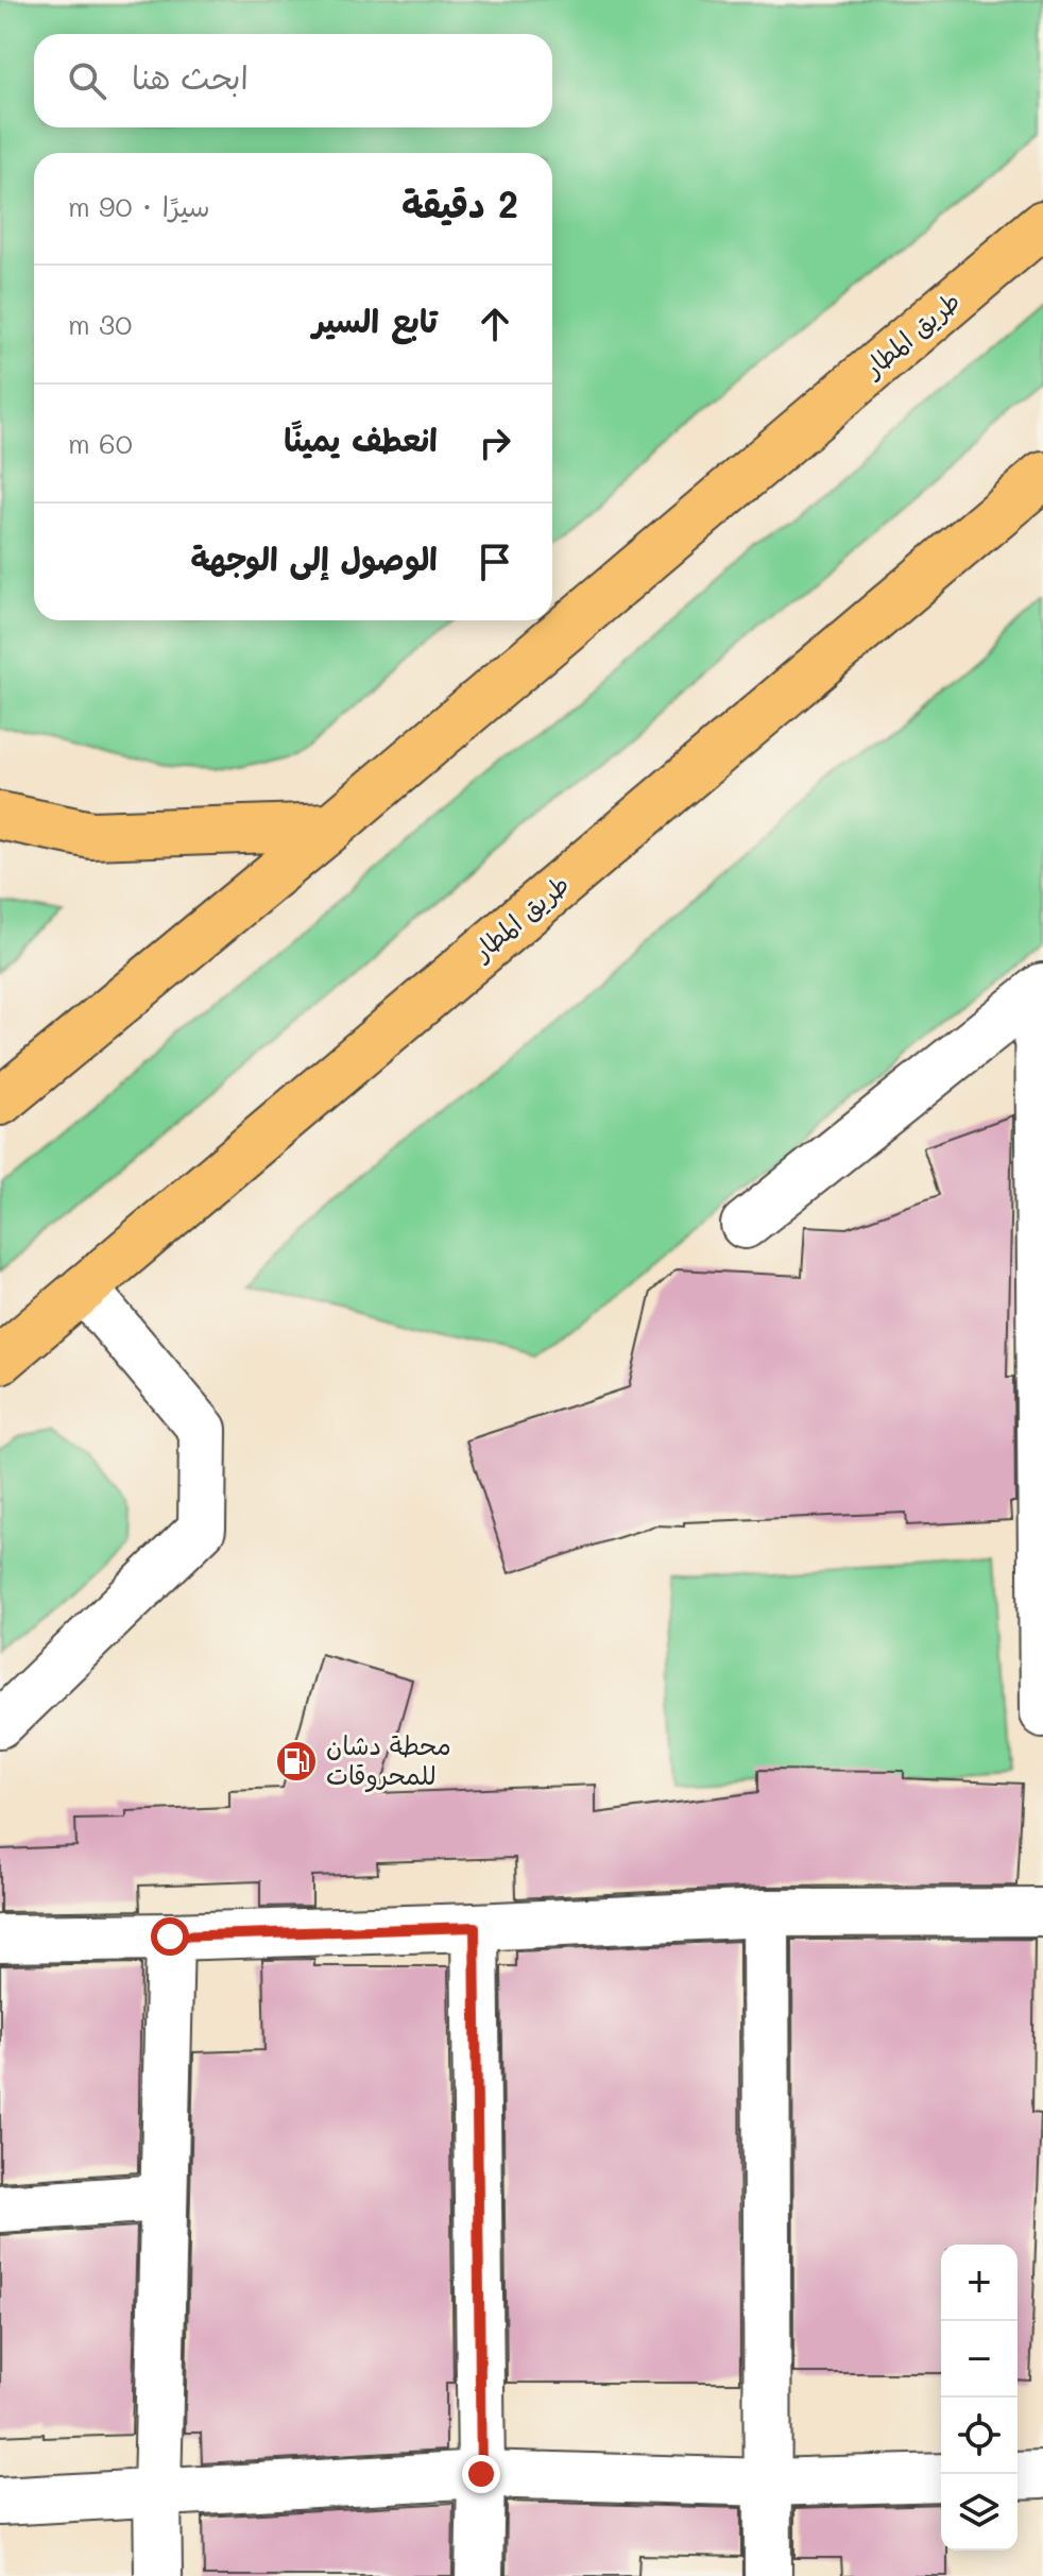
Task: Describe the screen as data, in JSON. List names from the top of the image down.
{
  "streets": {
    "highway": ["طريق المطار"]
  },
  "places": {
    "fuel station": ["محطة دشان للمحروقات"]
  },
  "page": {
    "search": "ابحث هنا",
    "heading": ["2 دقيقة", "سيرًا · 90 m"],
    "list": [
      ["تابع السير", "30 m"],
      ["انعطف يمينًا", "60 m"],
      "الوصول إلى الوجهة"
    ],
    "map_buttons": ["+", "−"]
  }
}
